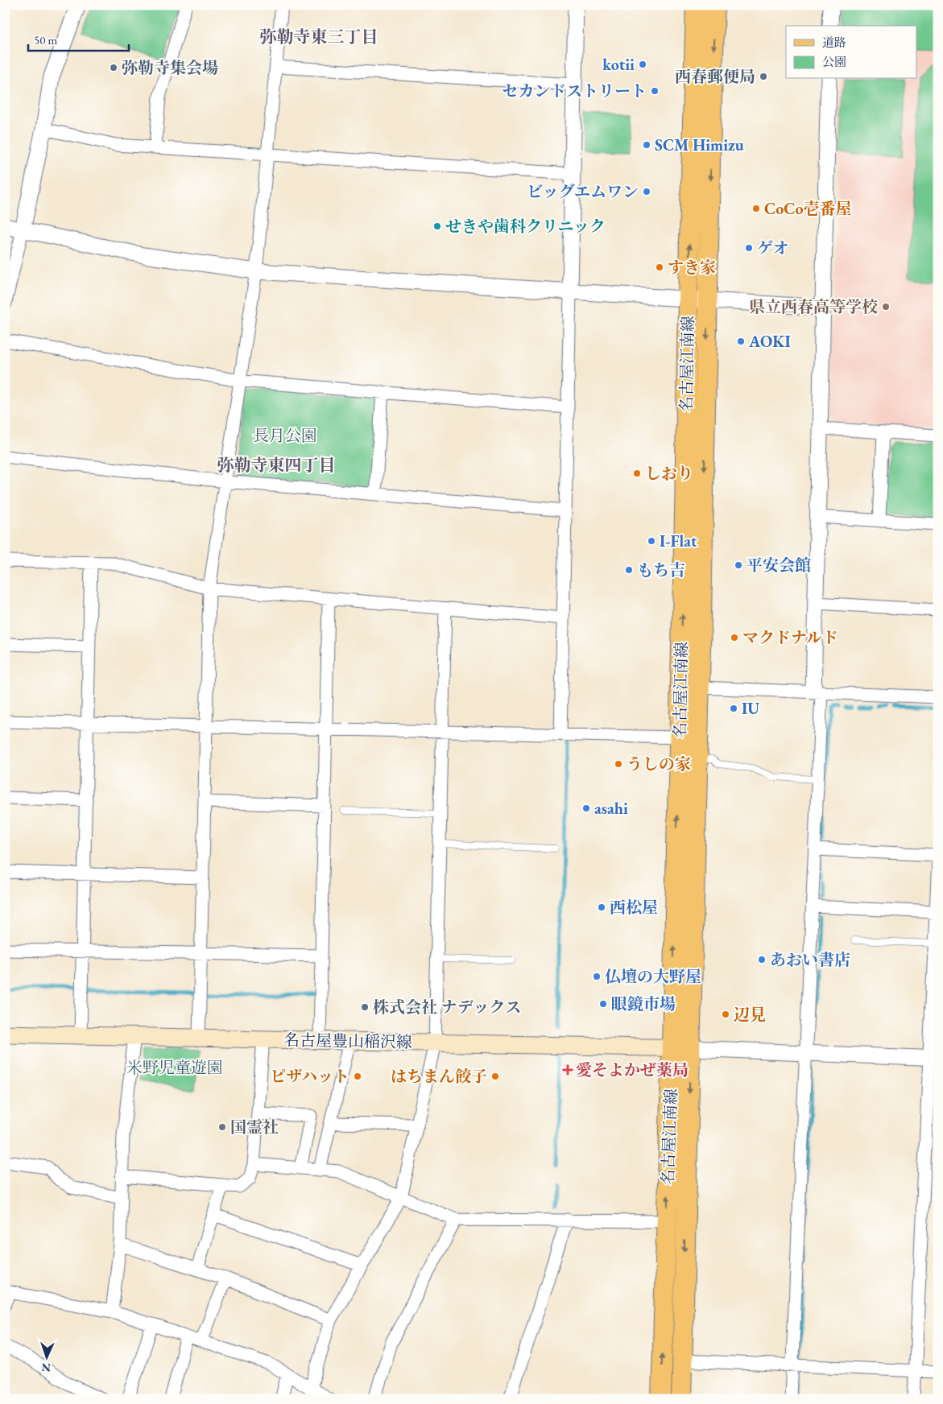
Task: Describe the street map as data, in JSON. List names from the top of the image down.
{
  "streets": {
    "main road": ["名古屋江南線", "名古屋豊山稲沢線"]
  },
  "crossings": [
    ["名古屋江南線", "名古屋豊山稲沢線"]
  ],
  "districts": ["弥勒寺東三丁目", "弥勒寺東四丁目"],
  "parks": ["長月公園", "米野児童遊園"],
  "places": {
    "other": [
      "kotii",
      "弥勒寺集会場",
      "西春郵便局",
      "セカンドストリート",
      "SCM Himizu",
      "ビッグエムワン",
      "CoCo壱番屋",
      "せきや歯科クリニック",
      "ゲオ",
      "すき家",
      "県立西春高等学校",
      "AOKI",
      "しおり",
      "I-Flat",
      "平安会館",
      "もち吉",
      "マクドナルド",
      "IU",
      "うしの家",
      "asahi",
      "西松屋",
      "あおい書店",
      "仏壇の大野屋",
      "眼鏡市場",
      "株式会社 ナデックス",
      "辺見",
      "ピザハット",
      "はちまん餃子",
      "国霊社"
    ],
    "health": ["愛そよかぜ薬局"]
  },
  "legend": ["道路", "公園"],
  "scale_bar": "50 m",
  "north": "bottom"
}
